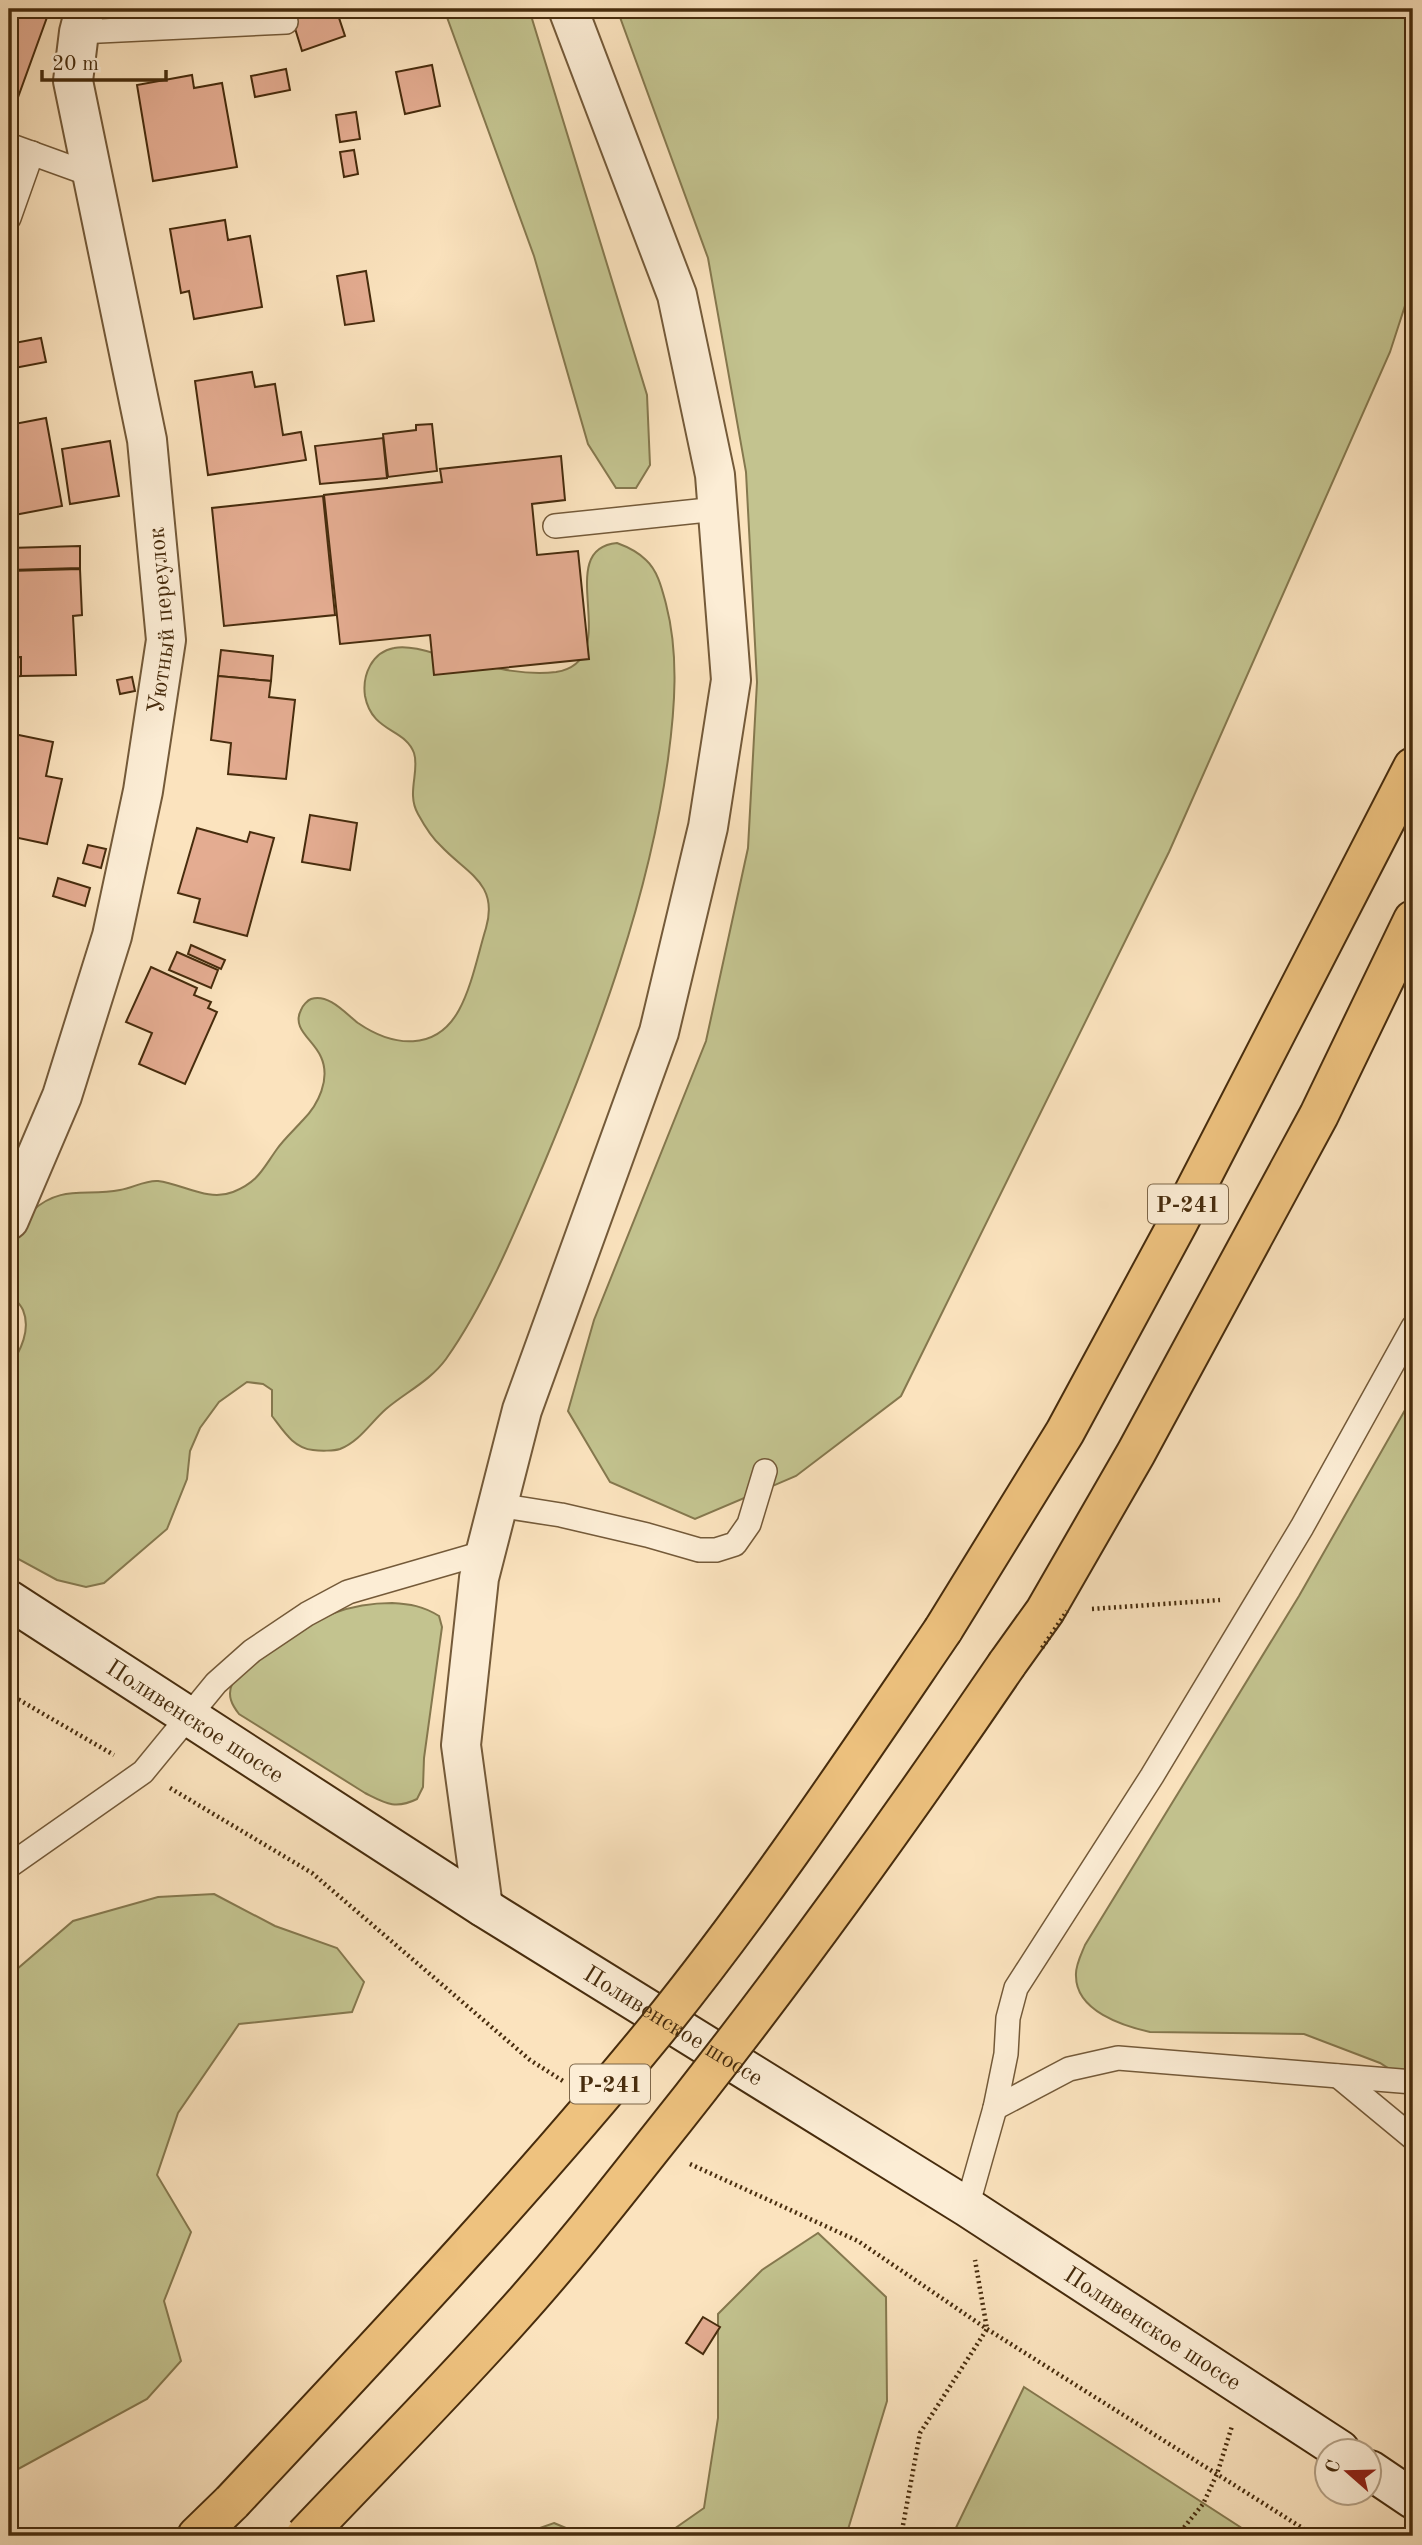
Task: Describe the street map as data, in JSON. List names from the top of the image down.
{
  "streets": {
    "highway": ["Р-241"],
    "street": ["Уютный переулок", "Поливенское шоссе"]
  },
  "scale_bar": "20 m",
  "north": "left"
}
